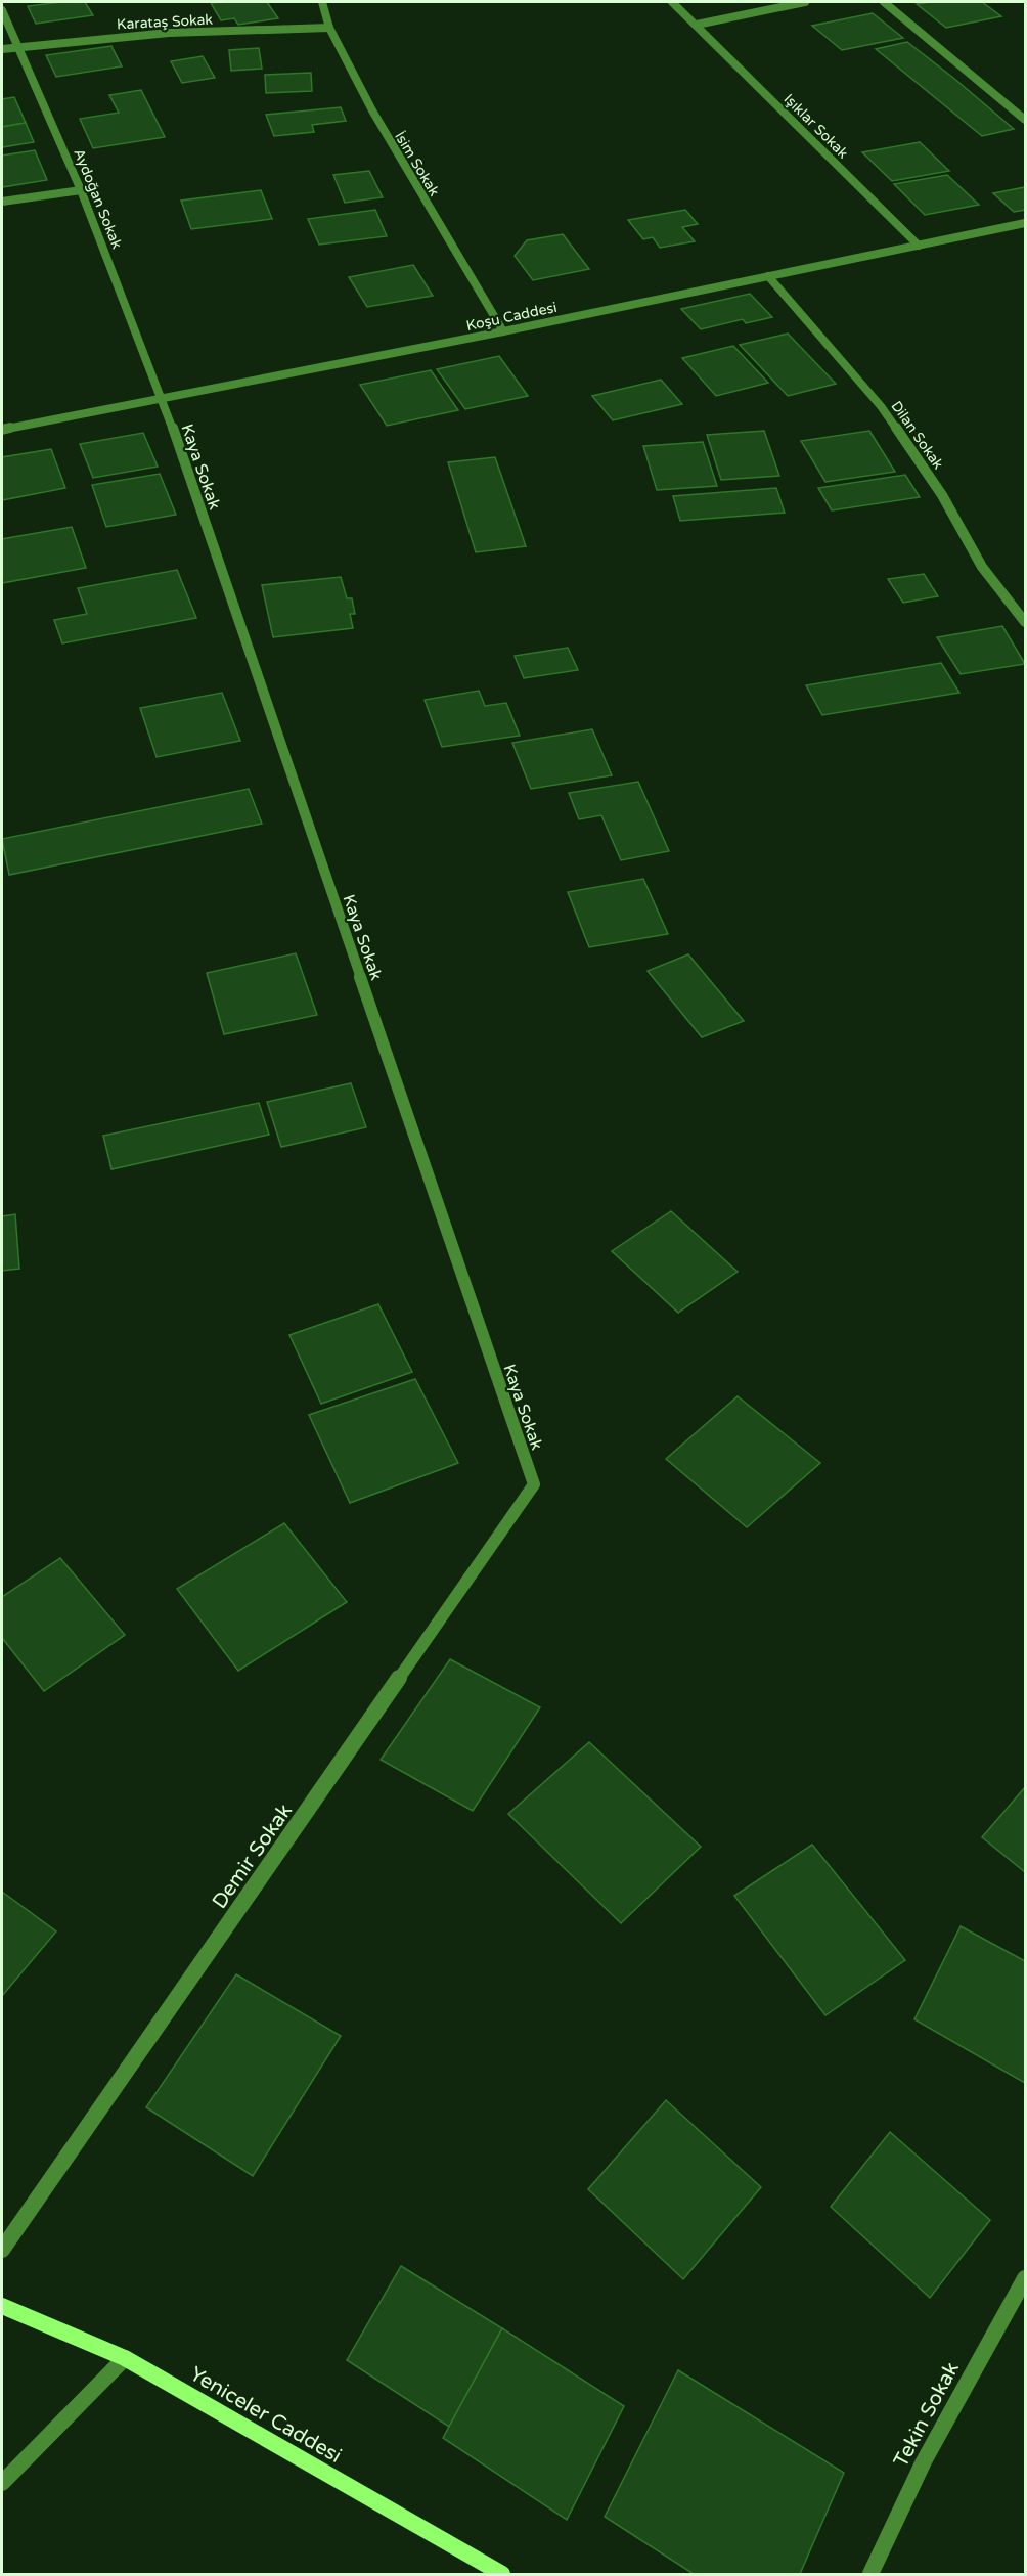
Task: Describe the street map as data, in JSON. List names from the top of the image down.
{
  "streets": {
    "street": [
      "Karataş Sokak",
      "Işıklar Sokak",
      "İsim Sokak",
      "Aydoğan Sokak",
      "Koşu Caddesi",
      "Dilan Sokak",
      "Kaya Sokak",
      "Demir Sokak",
      "Yeniceler Caddesi",
      "Tekin Sokak"
    ]
  },
  "crossings": [
    ["Karataş Sokak", "İsim Sokak"],
    ["Karataş Sokak", "Aydoğan Sokak"],
    ["Işıklar Sokak", "Koşu Caddesi"],
    ["İsim Sokak", "Koşu Caddesi"],
    ["Aydoğan Sokak", "Koşu Caddesi"],
    ["Aydoğan Sokak", "Kaya Sokak"],
    ["Koşu Caddesi", "Dilan Sokak"],
    ["Koşu Caddesi", "Kaya Sokak"],
    ["Kaya Sokak", "Demir Sokak"]
  ]
}
